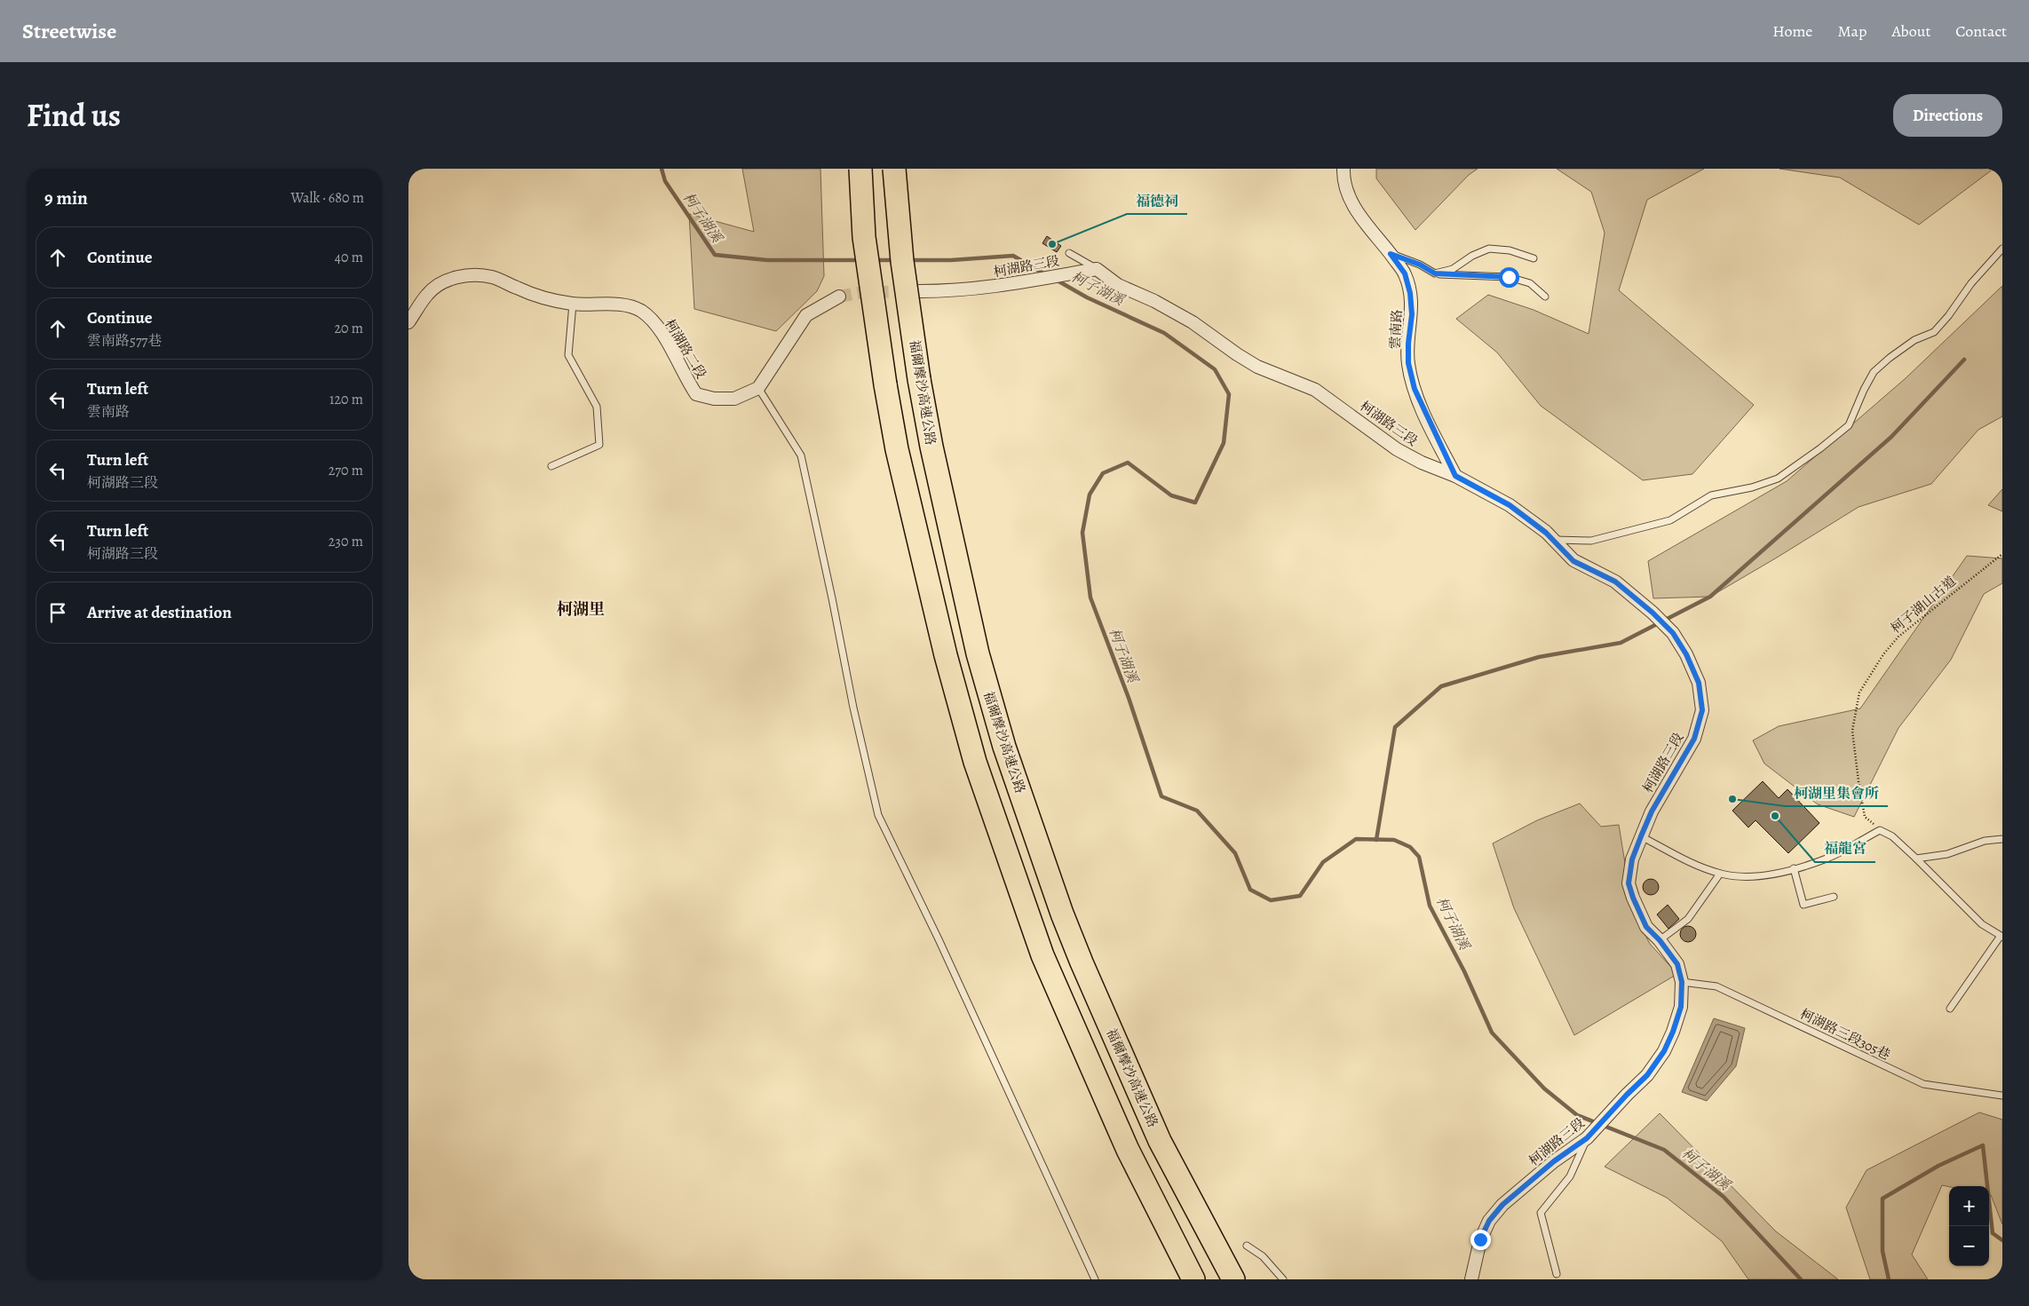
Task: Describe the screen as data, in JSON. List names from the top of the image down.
{
  "streets": {
    "highway": ["福爾摩沙高速公路"],
    "street": ["柯湖路三段", "雲南路", "柯湖路二段"],
    "lane": ["柯湖路三段305巷"],
    "path": ["柯子湖山古道"]
  },
  "crossings": [
    ["柯湖路三段", "雲南路"],
    ["柯湖路三段", "柯湖路三段305巷"]
  ],
  "districts": ["柯湖里"],
  "water": ["柯子湖溪"],
  "places": ["福德祠", "柯湖里集會所", "福龍宮"],
  "page": {
    "header": "Streetwise",
    "nav": [
      "Home",
      "Map",
      "About",
      "Contact"
    ],
    "title": "Find us",
    "buttons": "Directions",
    "heading": ["9 min", "Walk · 680 m"],
    "list": [
      ["Continue", "40 m"],
      ["Continue", "雲南路577巷", "20 m"],
      ["Turn left", "雲南路", "120 m"],
      ["Turn left", "柯湖路三段", "270 m"],
      ["Turn left", "柯湖路三段", "230 m"],
      "Arrive at destination"
    ],
    "map_buttons": ["+", "−"]
  }
}
